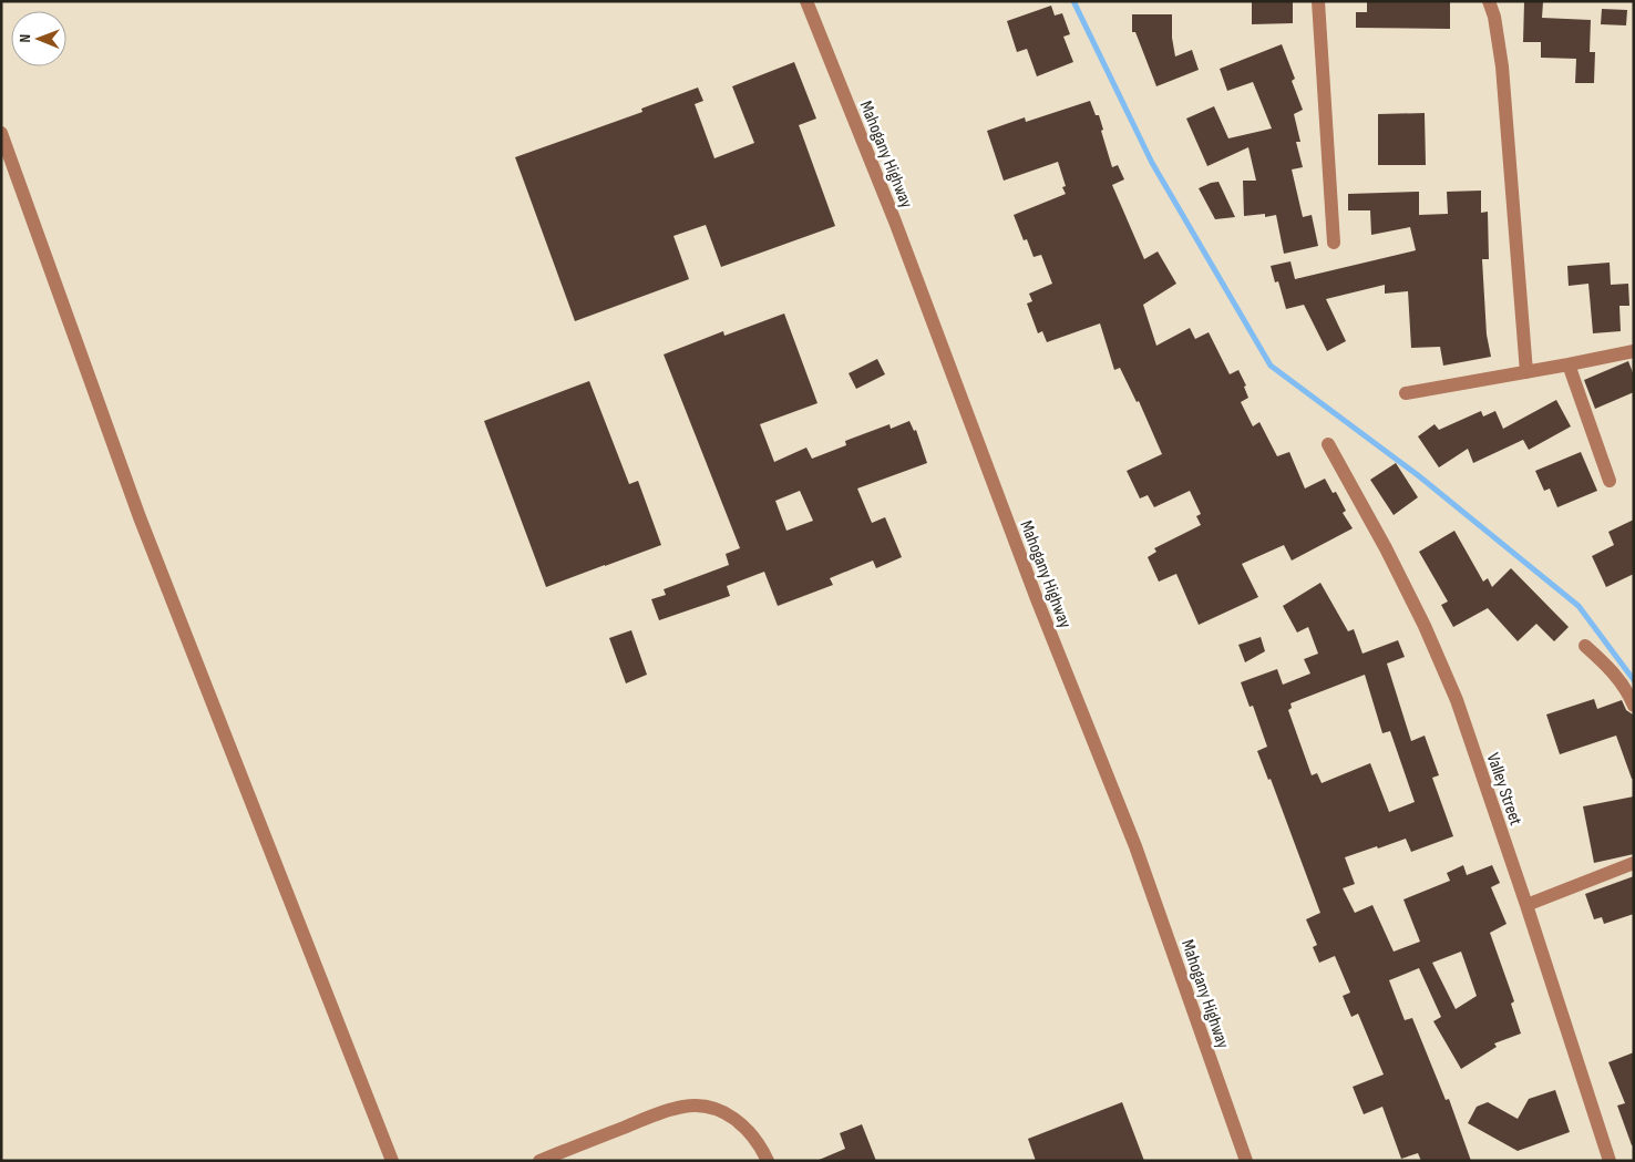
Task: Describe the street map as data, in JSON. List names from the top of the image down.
{
  "streets": {
    "street": ["Mahogany Highway", "Valley Street"]
  },
  "north": "left"
}
